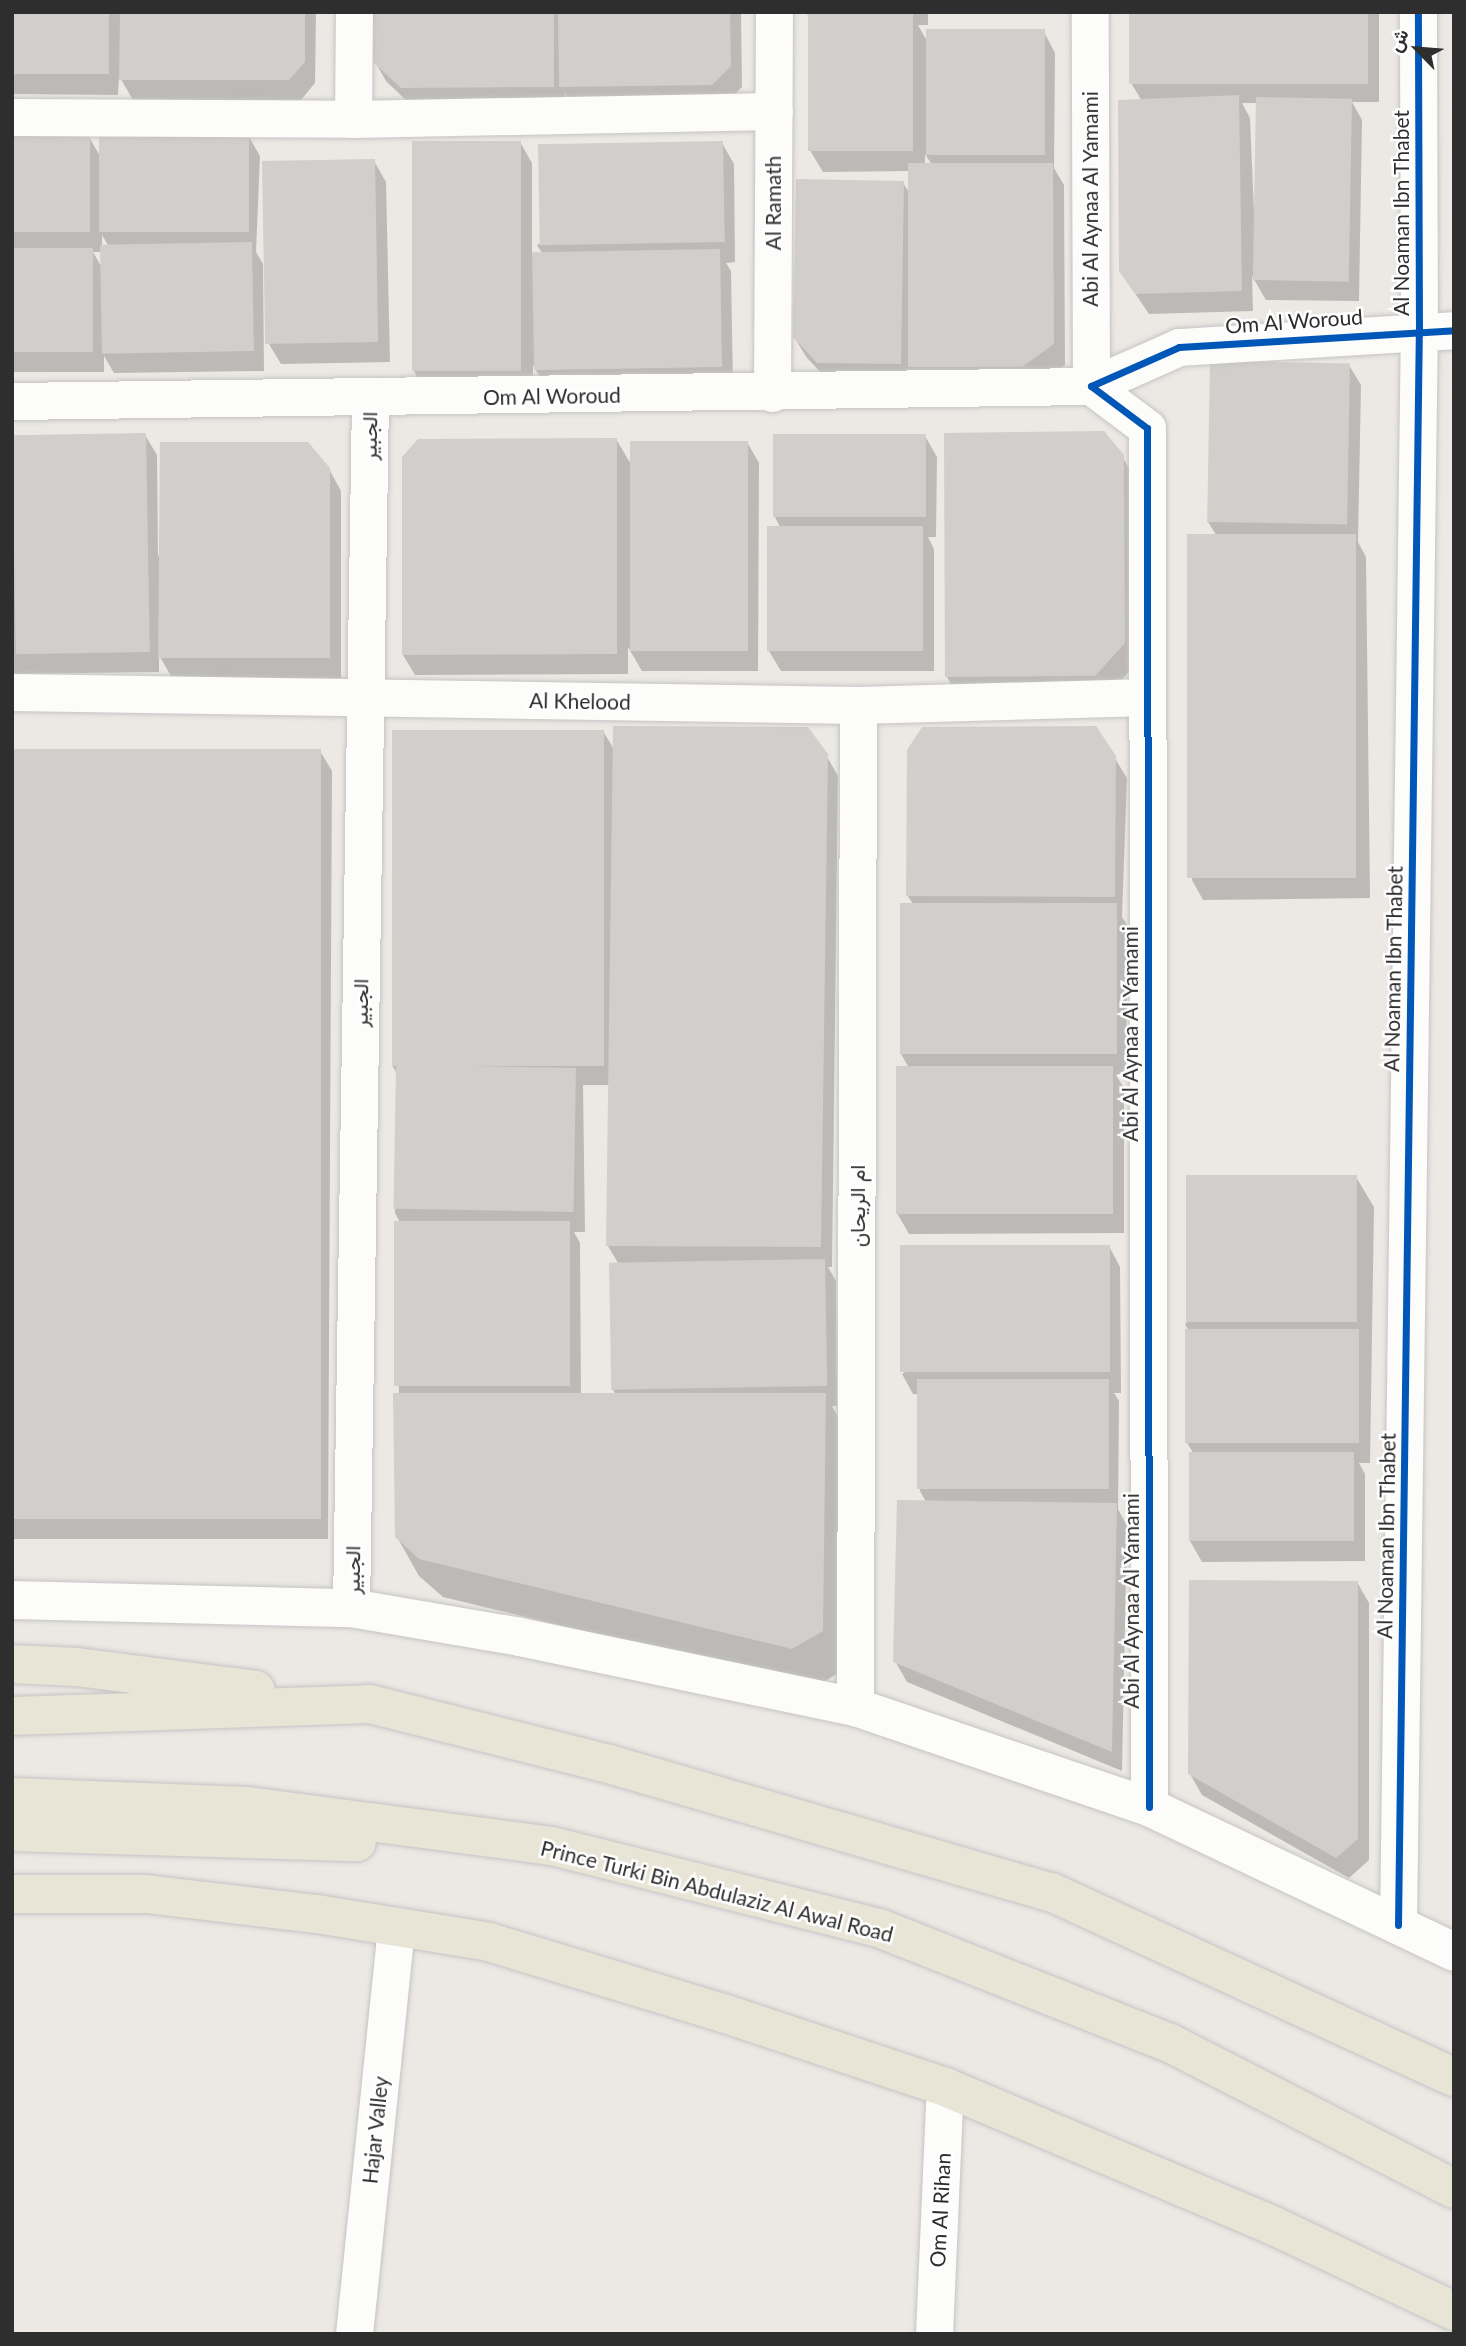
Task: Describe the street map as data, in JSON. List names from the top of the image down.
{
  "streets": {
    "main road": ["Prince Turki Bin Abdulaziz Al Awal Road"],
    "street": [
      "Abi Al Aynaa Al Yamami",
      "Al Ramath",
      "Al Noaman Ibn Thabet",
      "Om Al Woroud",
      "الجبير",
      "Al Khelood",
      "ام الريحان",
      "Hajar Valley",
      "Om Al Rihan"
    ]
  },
  "crossings": [
    ["Abi Al Aynaa Al Yamami", "Om Al Woroud"],
    ["Abi Al Aynaa Al Yamami", "Al Khelood"],
    ["Al Ramath", "Om Al Woroud"],
    ["Al Noaman Ibn Thabet", "Om Al Woroud"],
    ["Om Al Woroud", "الجبير"],
    ["الجبير", "Al Khelood"],
    ["Al Khelood", "ام الريحان"]
  ],
  "north": "top left"
}
